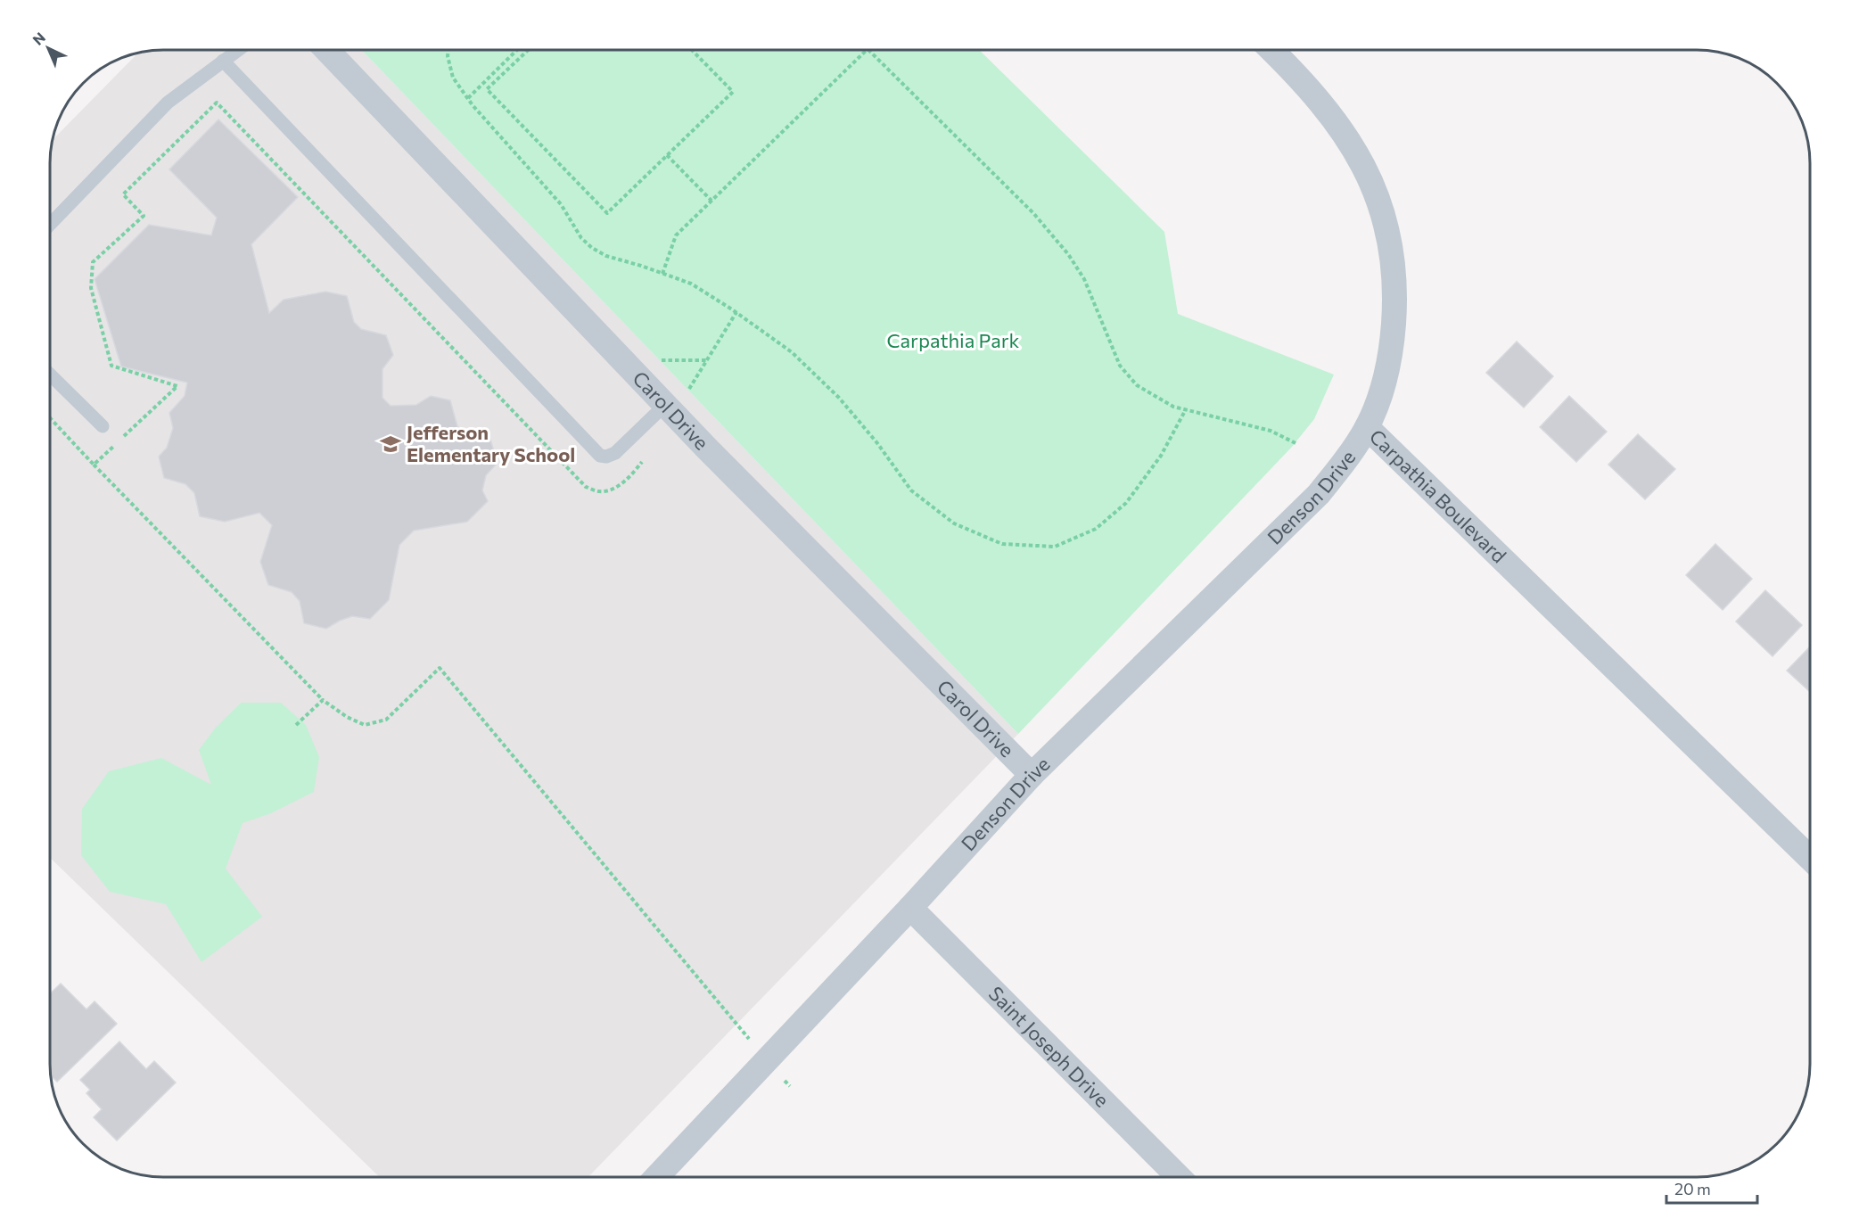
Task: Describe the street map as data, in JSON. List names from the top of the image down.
{
  "streets": {
    "street": [
      "Carol Drive",
      "Carpathia Boulevard",
      "Denson Drive",
      "Saint Joseph Drive"
    ]
  },
  "crossings": [
    ["Carol Drive", "Denson Drive"],
    ["Carpathia Boulevard", "Denson Drive"],
    ["Denson Drive", "Saint Joseph Drive"]
  ],
  "parks": ["Carpathia Park"],
  "places": {
    "school or university": ["Jefferson Elementary School"]
  },
  "scale_bar": "20 m",
  "north": "top left"
}
